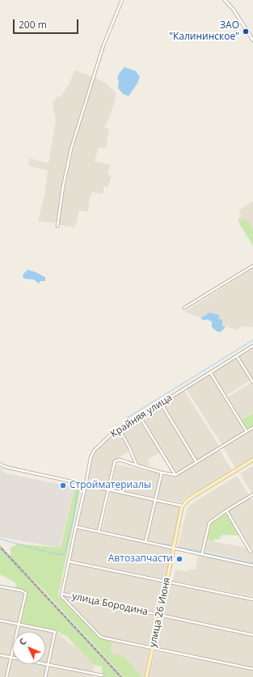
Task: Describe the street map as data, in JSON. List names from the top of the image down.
{
  "streets": {
    "main road": ["улица 26 Июня"],
    "street": ["Крайняя улица", "улица Бородина"]
  },
  "crossings": [
    ["Крайняя улица", "улица Бородина"],
    ["улица Бородина", "улица 26 Июня"]
  ],
  "places": ["ЗАО \"Калининское\"", "Стройматериалы", "Автозапчасти"],
  "scale_bar": "200 m",
  "north": "top left"
}
